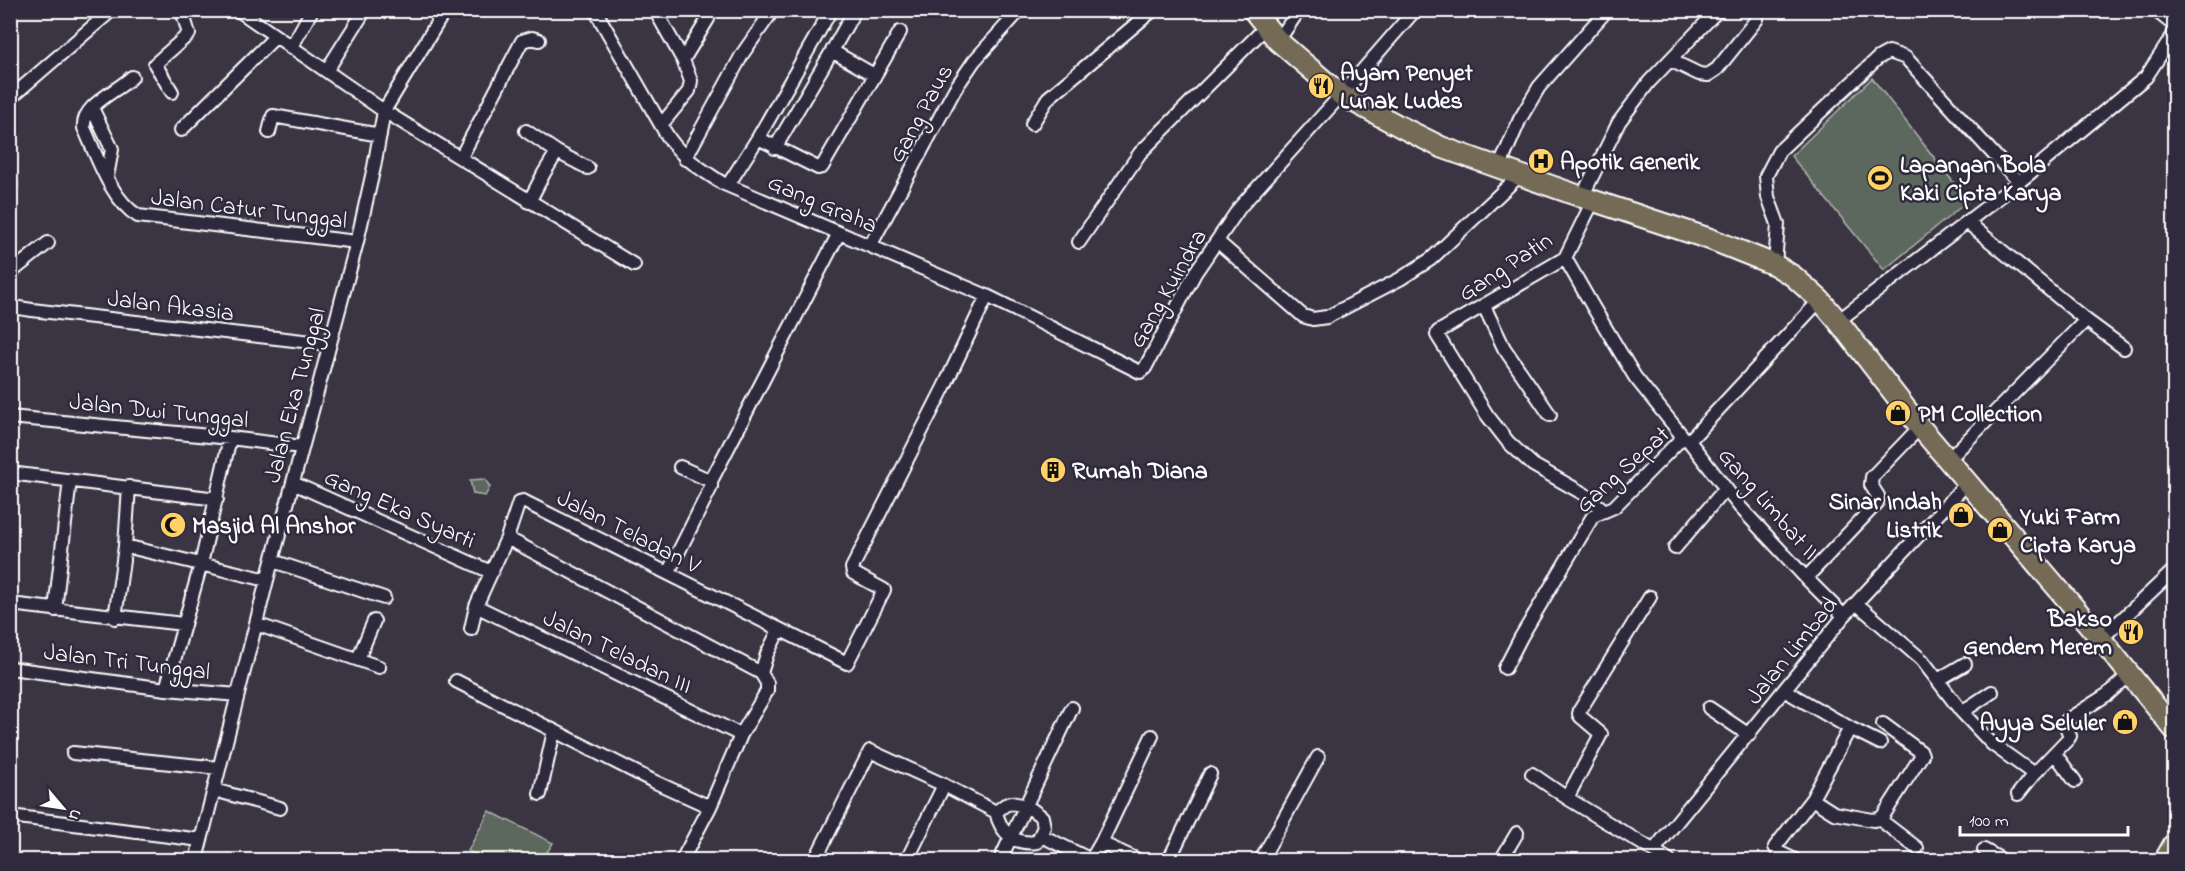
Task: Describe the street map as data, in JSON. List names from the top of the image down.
{
  "streets": {
    "street": [
      "Gang Paus",
      "Gang Graha",
      "Jalan Catur Tunggal",
      "Gang Patin",
      "Gang Kuindra",
      "Jalan Akasia",
      "Jalan Eka Tunggal",
      "Jalan Dwi Tunggal",
      "Gang Sepat",
      "Gang Limbat II",
      "Gang Eka Syarti",
      "Jalan Teladan V",
      "Jalan Limbad",
      "Jalan Teladan III",
      "Jalan Tri Tunggal"
    ]
  },
  "crossings": [
    ["Gang Paus", "Gang Graha"],
    ["Gang Graha", "Gang Kuindra"],
    ["Gang Graha", "Jalan Teladan V"],
    ["Jalan Catur Tunggal", "Jalan Eka Tunggal"],
    ["Gang Patin", "Gang Sepat"],
    ["Gang Patin", "Gang Limbat II"],
    ["Gang Kuindra", "Jalan Teladan V"],
    ["Jalan Akasia", "Jalan Eka Tunggal"],
    ["Jalan Eka Tunggal", "Jalan Dwi Tunggal"],
    ["Jalan Eka Tunggal", "Gang Eka Syarti"],
    ["Jalan Eka Tunggal", "Jalan Tri Tunggal"],
    ["Gang Sepat", "Gang Limbat II"],
    ["Gang Limbat II", "Jalan Limbad"],
    ["Gang Eka Syarti", "Jalan Teladan V"],
    ["Jalan Teladan V", "Jalan Teladan III"]
  ],
  "places": {
    "restaurant": ["Ayam Penyet Lunak Ludes", "Bakso Gendem Merem"],
    "hospital": ["Apotik Generik"],
    "sports": ["Lapangan Bola Kaki Cipta Karya"],
    "shop": [
      "PM Collection",
      "Sinar Indah Listrik",
      "Yuki Farm Cipta Karya",
      "Ayya Seluler"
    ],
    "building": ["Rumah Diana"],
    "mosque": ["Masjid Al Anshor"]
  },
  "scale_bar": "100 m",
  "north": "bottom right"
}
